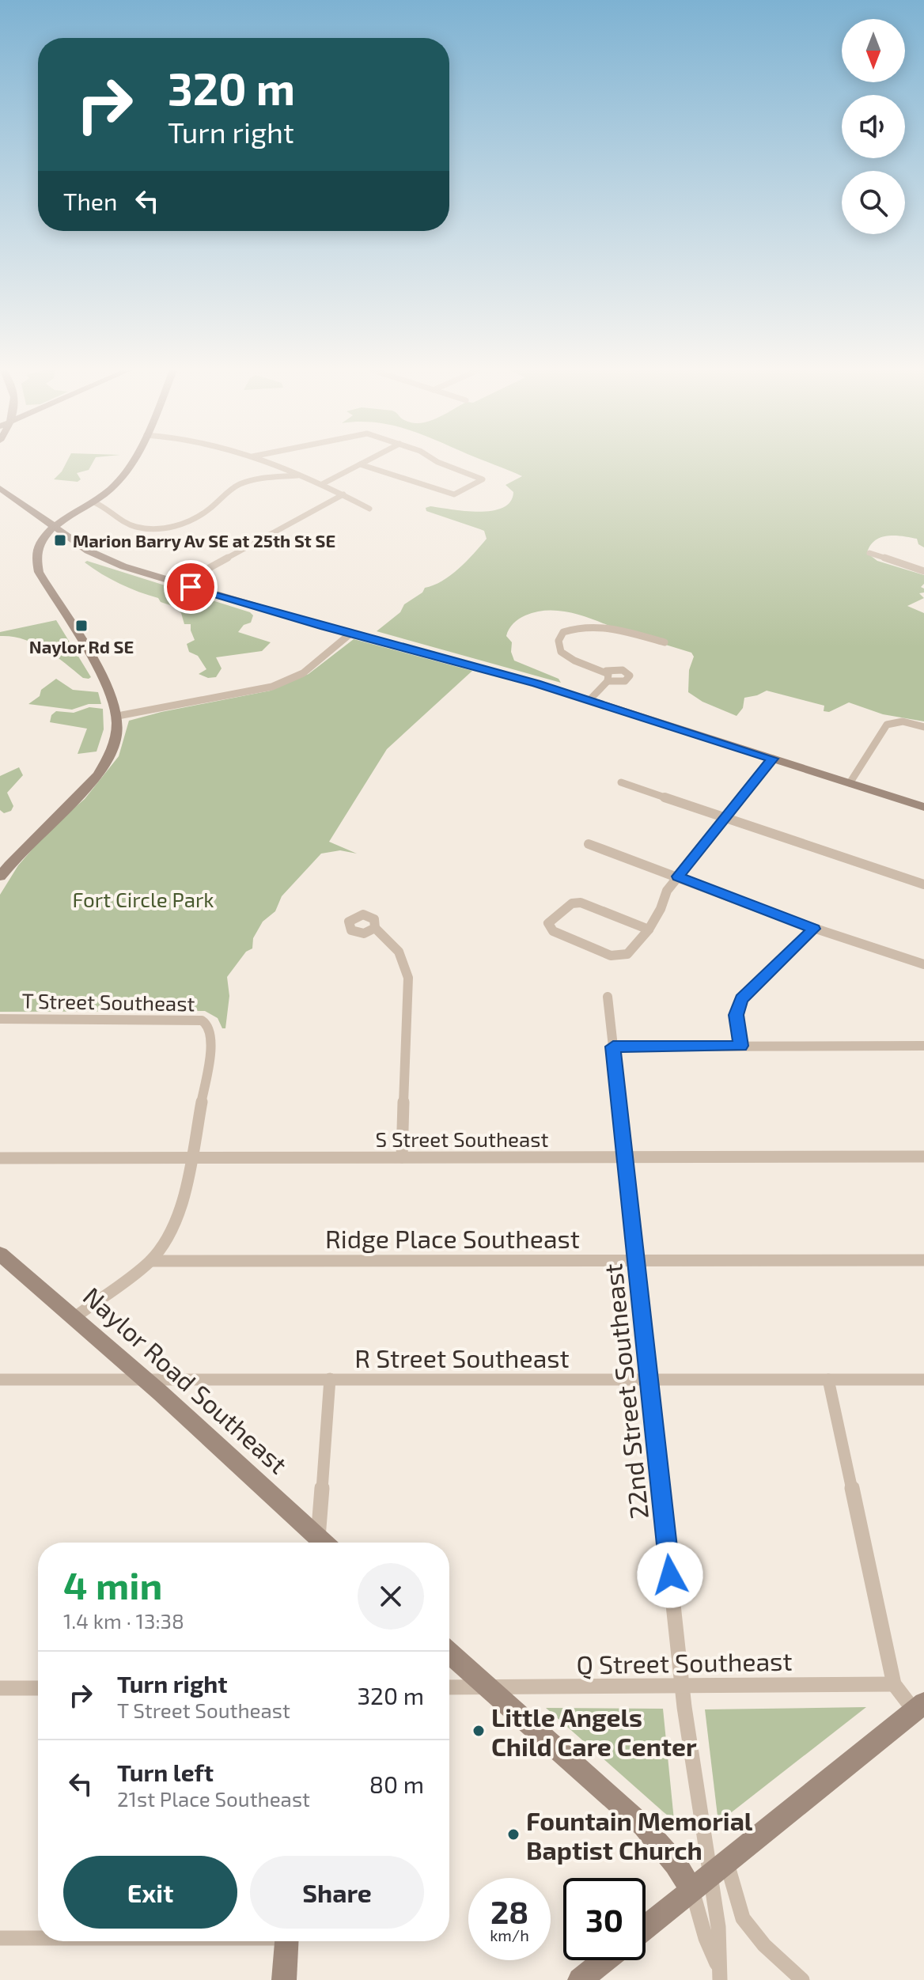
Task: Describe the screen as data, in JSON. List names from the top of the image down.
{
  "streets": {
    "main road": ["Naylor Road Southeast"],
    "street": [
      "T Street Southeast",
      "S Street Southeast",
      "Ridge Place Southeast",
      "R Street Southeast",
      "22nd Street Southeast",
      "Q Street Southeast"
    ]
  },
  "crossings": [
    ["T Street Southeast", "S Street Southeast"],
    ["S Street Southeast", "22nd Street Southeast"],
    ["Ridge Place Southeast", "22nd Street Southeast"],
    ["R Street Southeast", "Naylor Road Southeast"],
    ["R Street Southeast", "22nd Street Southeast"],
    ["22nd Street Southeast", "Q Street Southeast"]
  ],
  "parks": ["Fort Circle Park"],
  "places": {
    "transit": ["Marion Barry Av SE at 25th St SE", "Naylor Rd SE"],
    "other": ["Little Angels Child Care Center", "Fountain Memorial Baptist Church"]
  },
  "north": "bottom",
  "page": {
    "turn": ["320 m", "Turn right"],
    "then": "Then",
    "heading": ["4 min", "1.4 km · 13:38"],
    "list": [
      {
        "name": "Turn right",
        "note": "T Street Southeast",
        "value": "320 m"
      },
      {
        "name": "Turn left",
        "note": "21st Place Southeast",
        "value": "80 m"
      }
    ],
    "buttons": ["Exit", "Share"],
    "speed": "28 km/h",
    "limit": "30"
  }
}
